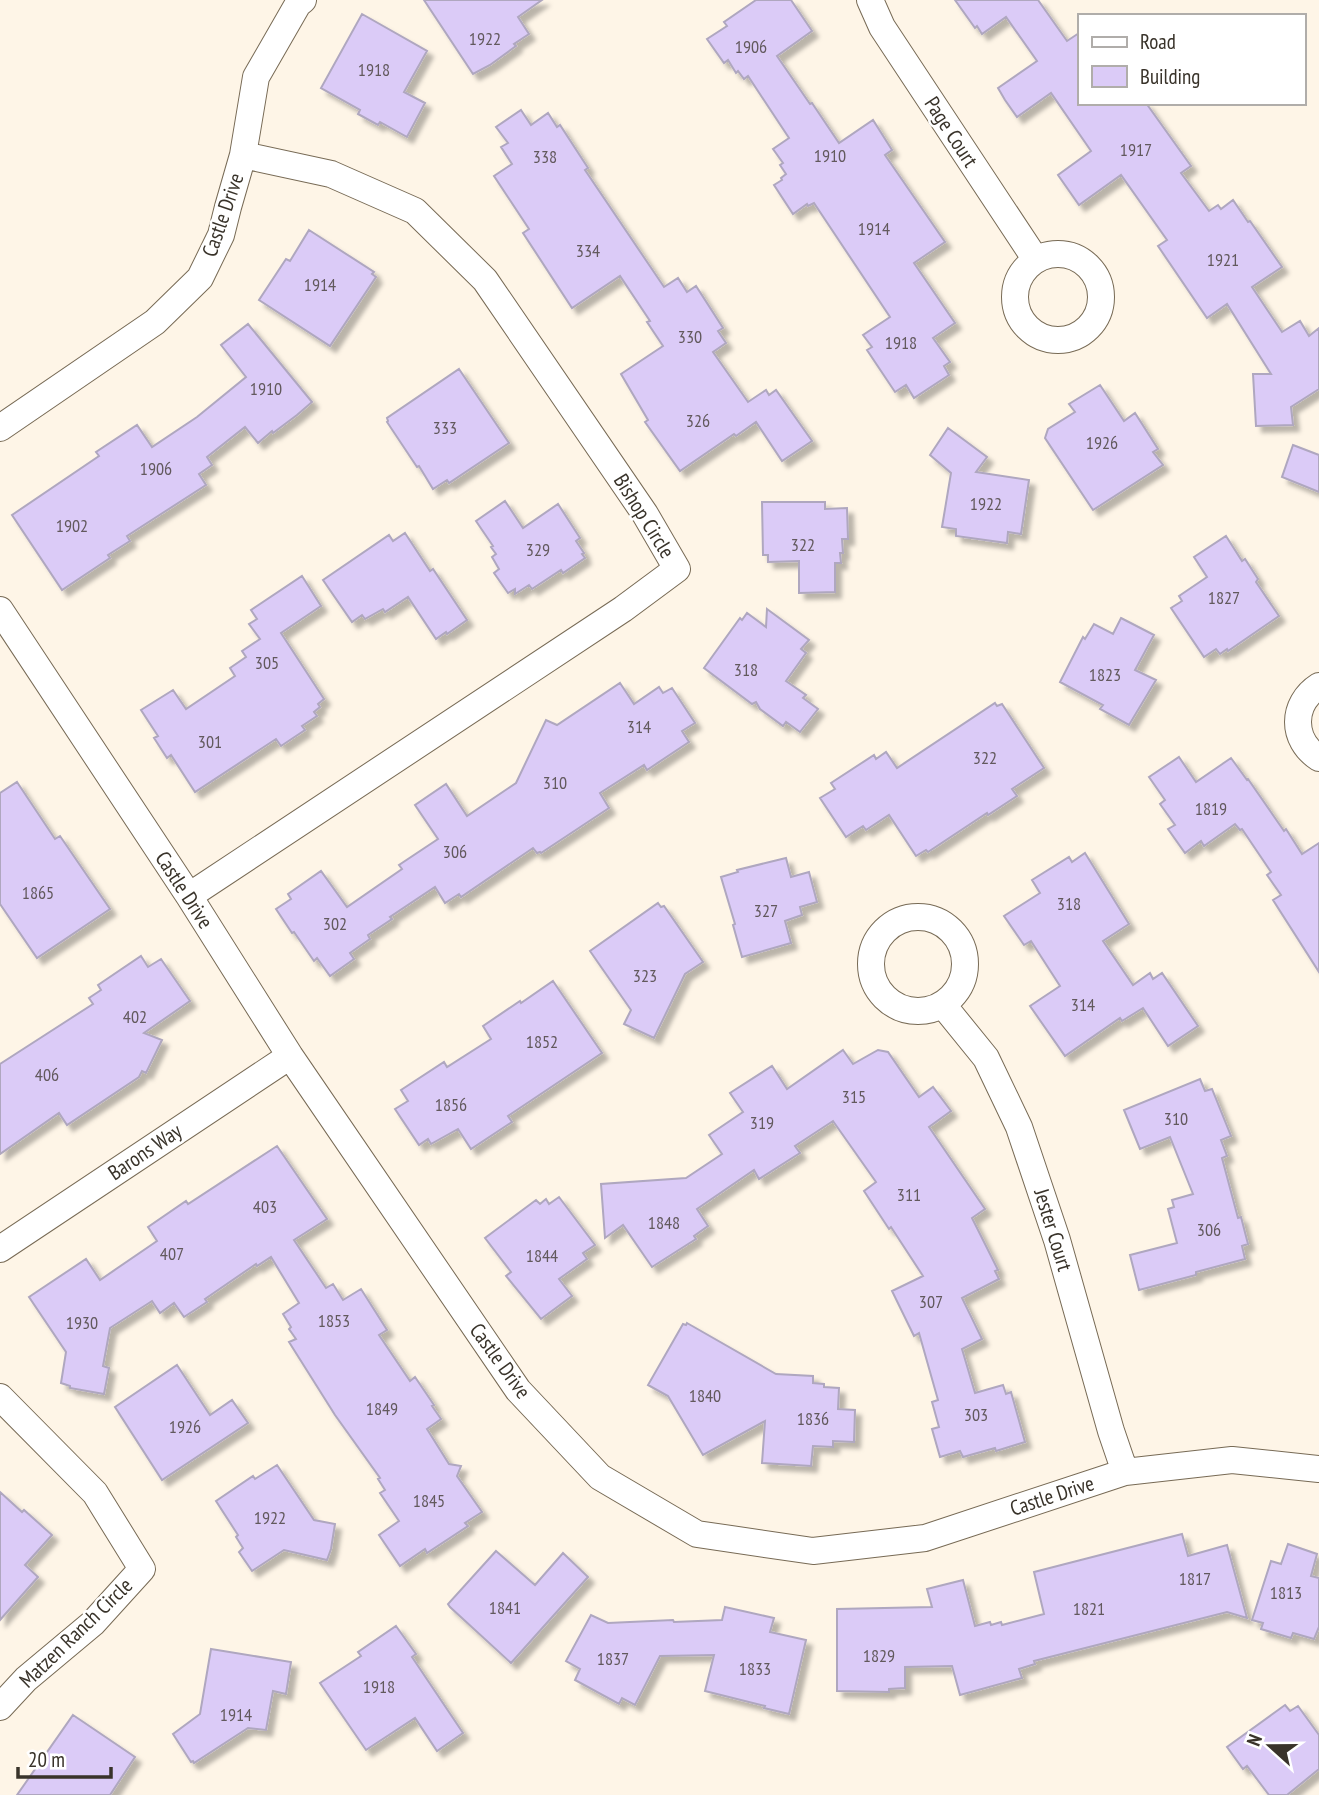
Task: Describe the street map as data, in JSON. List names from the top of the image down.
{
  "streets": {
    "street": [
      "Page Court",
      "Castle Drive",
      "Bishop Circle",
      "Barons Way",
      "Jester Court",
      "Matzen Ranch Circle"
    ]
  },
  "crossings": [
    ["Castle Drive", "Bishop Circle"],
    ["Castle Drive", "Barons Way"],
    ["Castle Drive", "Jester Court"]
  ],
  "house_numbers": [
    "1922",
    "1906",
    "1918",
    "1917",
    "1910",
    "338",
    "1914",
    "334",
    "1921",
    "1914",
    "330",
    "1918",
    "1910",
    "326",
    "333",
    "1926",
    "1906",
    "1922",
    "1902",
    "322",
    "329",
    "1827",
    "305",
    "318",
    "1823",
    "314",
    "301",
    "322",
    "310",
    "1819",
    "306",
    "1865",
    "318",
    "327",
    "302",
    "323",
    "314",
    "402",
    "1852",
    "406",
    "315",
    "1856",
    "310",
    "319",
    "311",
    "403",
    "1848",
    "306",
    "407",
    "1844",
    "307",
    "1853",
    "1930",
    "1840",
    "1849",
    "303",
    "1836",
    "1926",
    "1845",
    "1922",
    "1817",
    "1813",
    "1841",
    "1821",
    "1829",
    "1837",
    "1833",
    "1918",
    "1914"
  ],
  "legend": ["Road", "Building"],
  "scale_bar": "20 m",
  "north": "left"
}
